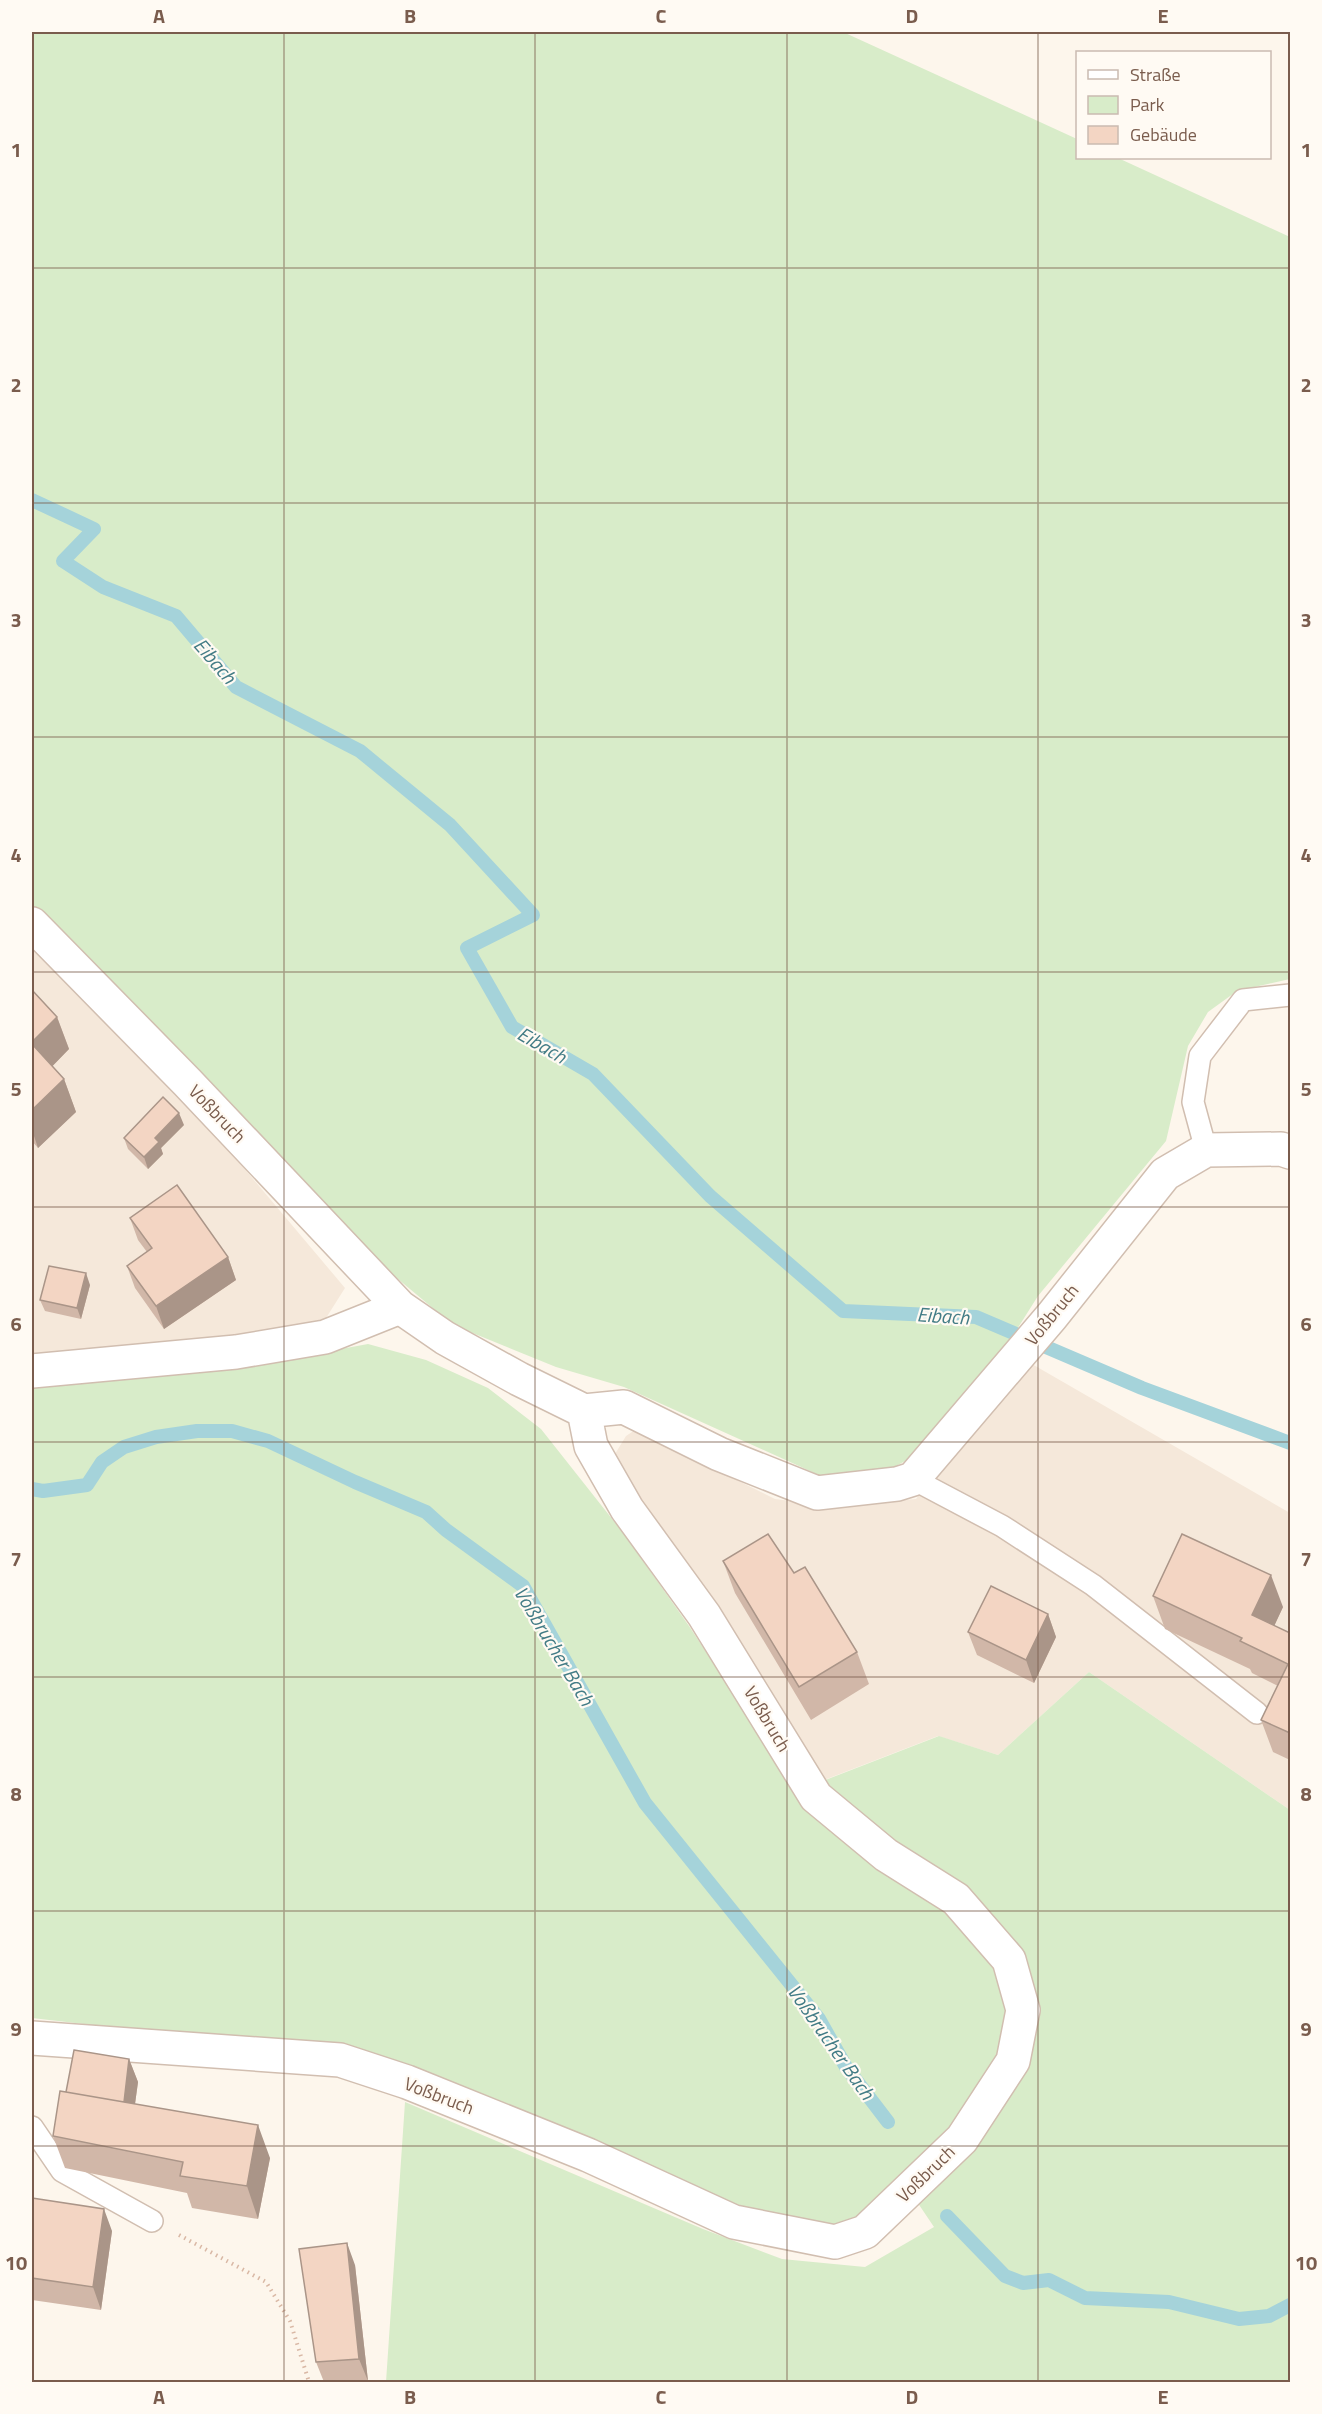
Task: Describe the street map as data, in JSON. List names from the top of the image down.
{
  "streets": {
    "street": ["Voßbruch"]
  },
  "water": ["Eibach", "Voßbrucher Bach"],
  "legend": ["Straße", "Park", "Gebäude"],
  "grid": {
    "columns": [
      "A",
      "B",
      "C",
      "D",
      "E"
    ],
    "rows": [
      "1",
      "2",
      "3",
      "4",
      "5",
      "6",
      "7",
      "8",
      "9",
      "10"
    ]
  }
}
